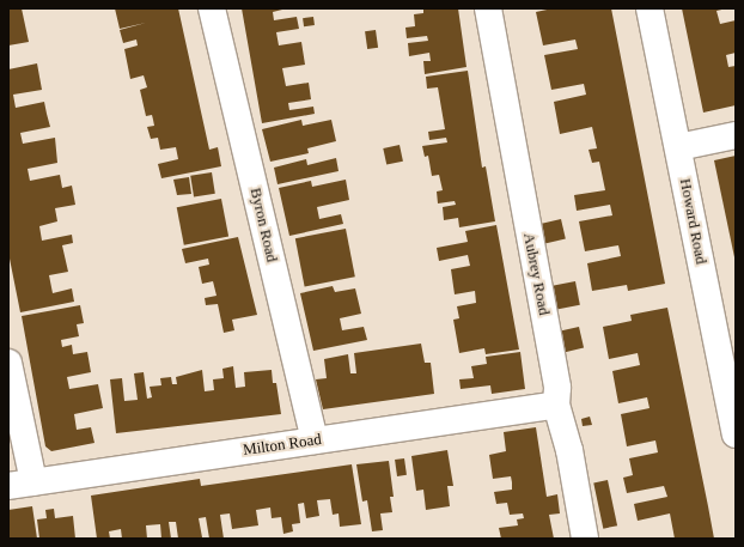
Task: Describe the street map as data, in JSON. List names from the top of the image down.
{
  "streets": {
    "street": [
      "Howard Road",
      "Byron Road",
      "Aubrey Road",
      "Milton Road"
    ]
  },
  "crossings": [
    ["Byron Road", "Milton Road"],
    ["Aubrey Road", "Milton Road"]
  ]
}
